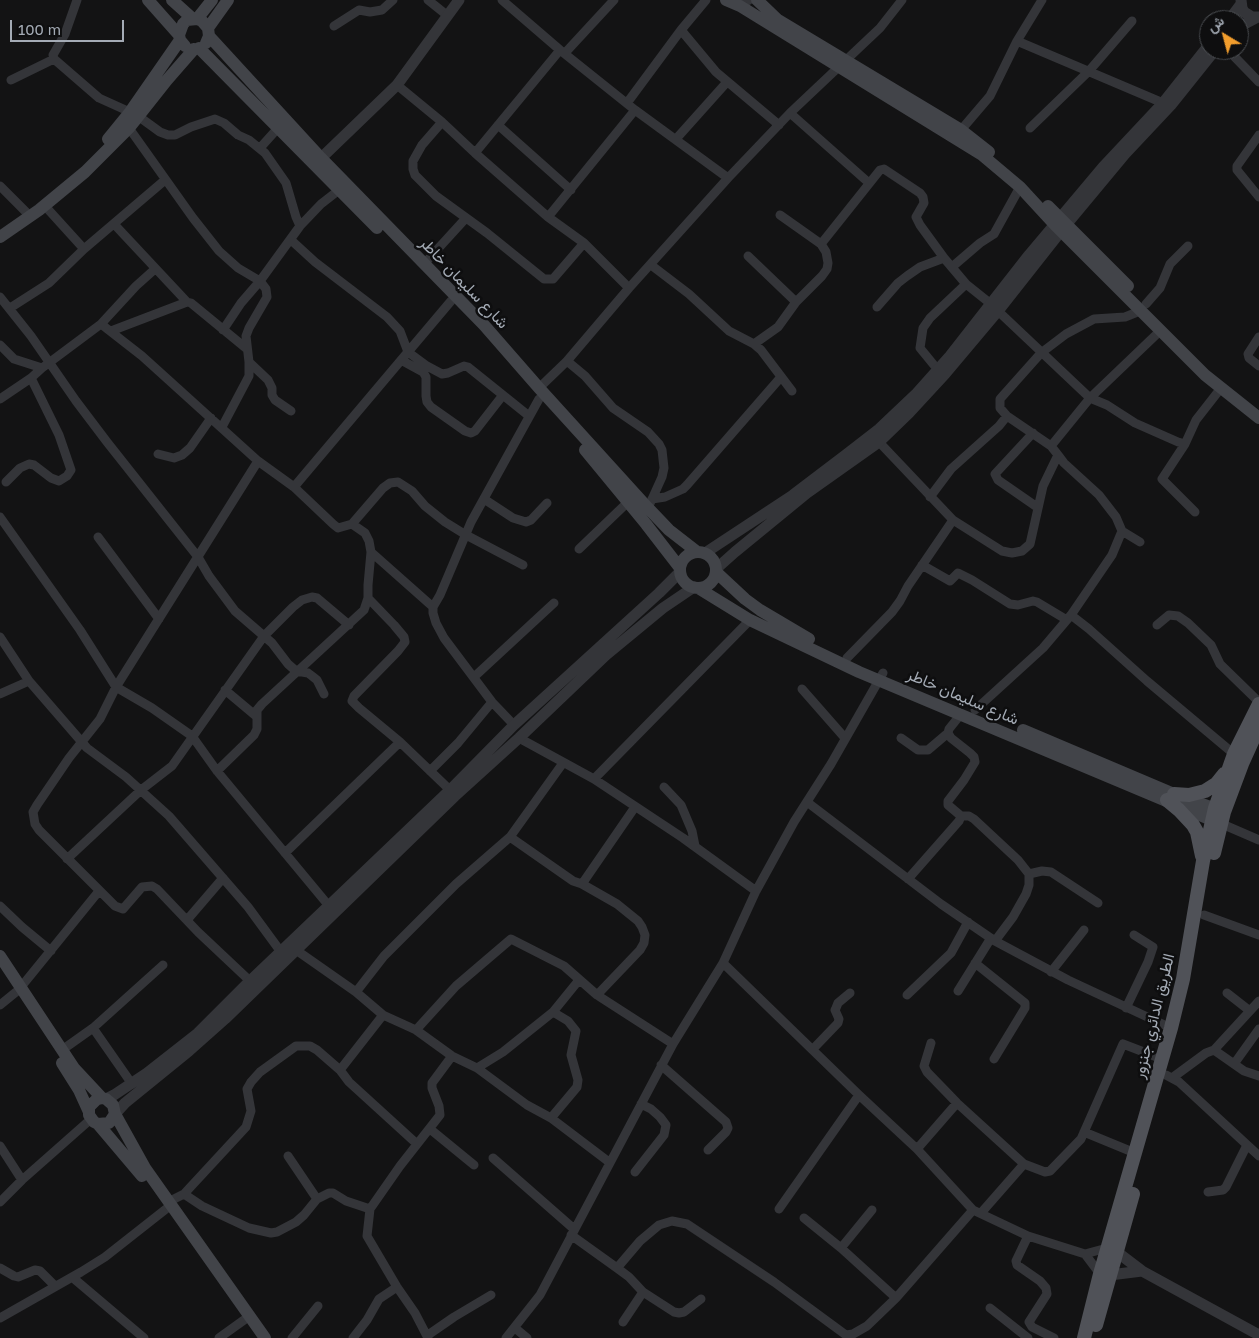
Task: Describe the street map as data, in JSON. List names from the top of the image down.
{
  "streets": {
    "main road": ["شارع سليمان خاطر", "الطريق الدائري جنزور"]
  },
  "crossings": [
    ["شارع سليمان خاطر", "الطريق الدائري جنزور"]
  ],
  "scale_bar": "100 m",
  "north": "top left"
}
